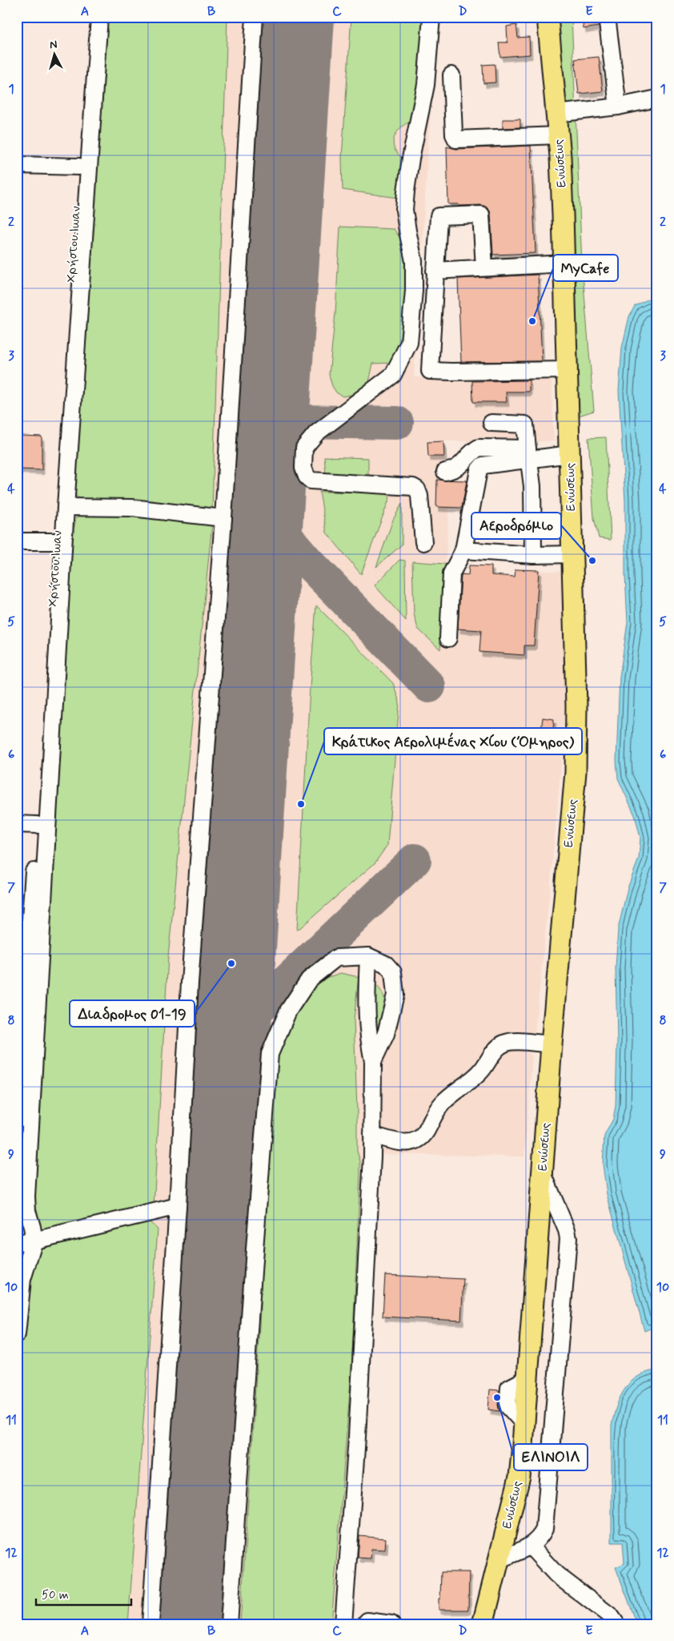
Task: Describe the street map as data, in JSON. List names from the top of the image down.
{
  "streets": {
    "main road": ["Ενώσεως"],
    "street": ["Χρήστου.Ιωαν"]
  },
  "places": [
    "MyCafe",
    "Αεροδρόμιο",
    "Κράτικος Αερολιμένας Χίου (Όμηρος)",
    "Διαδρομος 01-19",
    "ΕΛΙΝΟΙΛ"
  ],
  "scale_bar": "50 m",
  "north": "top",
  "grid": {
    "columns": [
      "A",
      "B",
      "C",
      "D",
      "E"
    ],
    "rows": [
      "1",
      "2",
      "3",
      "4",
      "5",
      "6",
      "7",
      "8",
      "9",
      "10",
      "11",
      "12"
    ]
  }
}
